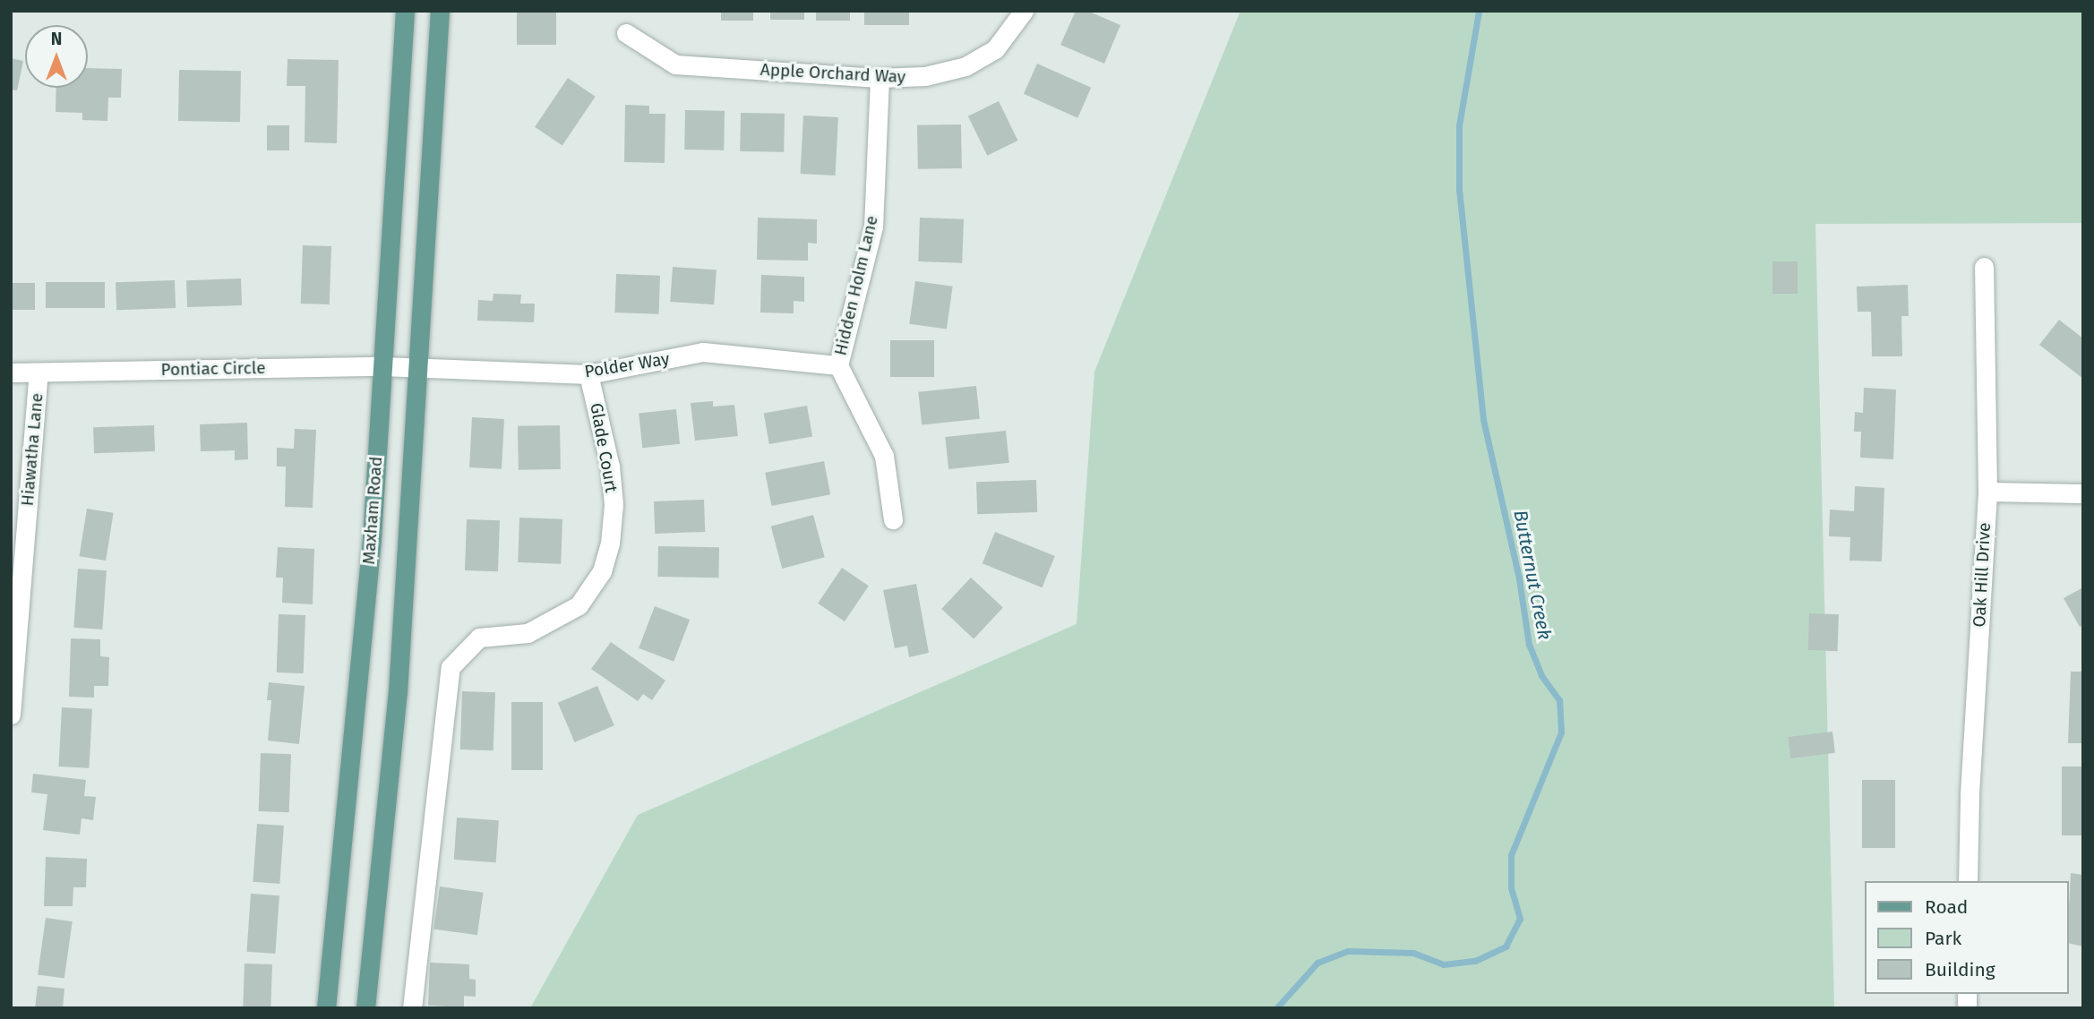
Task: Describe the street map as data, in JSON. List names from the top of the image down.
{
  "streets": {
    "main road": ["Maxham Road"],
    "street": [
      "Apple Orchard Way",
      "Hidden Holm Lane",
      "Polder Way",
      "Pontiac Circle",
      "Glade Court",
      "Hiawatha Lane",
      "Oak Hill Drive"
    ]
  },
  "crossings": [
    ["Apple Orchard Way", "Hidden Holm Lane"],
    ["Hidden Holm Lane", "Polder Way"],
    ["Polder Way", "Pontiac Circle"],
    ["Polder Way", "Glade Court"],
    ["Polder Way", "Maxham Road"],
    ["Pontiac Circle", "Hiawatha Lane"],
    ["Pontiac Circle", "Maxham Road"]
  ],
  "water": ["Butternut Creek"],
  "legend": ["Road", "Park", "Building"],
  "north": "top"
}
